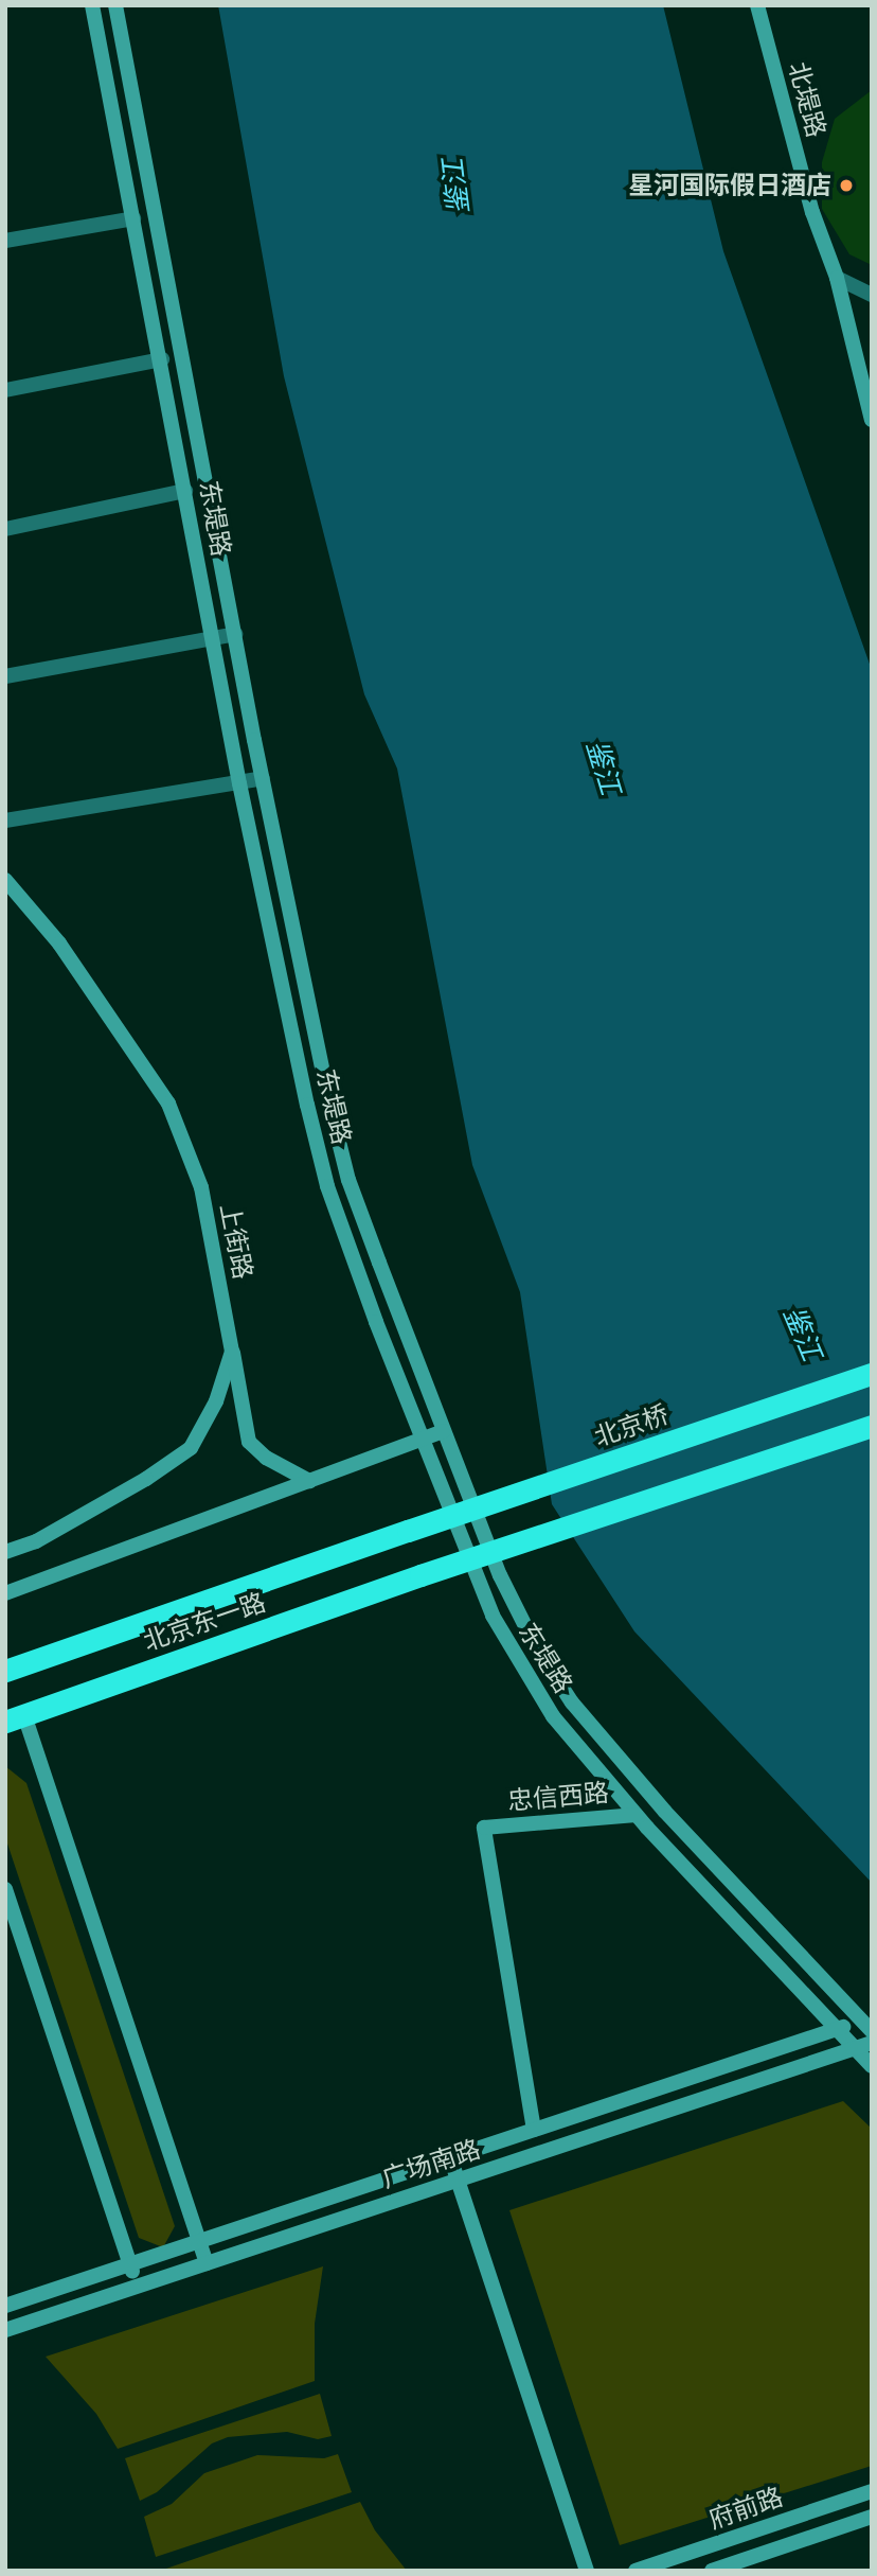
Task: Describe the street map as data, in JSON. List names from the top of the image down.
{
  "streets": {
    "highway": ["北京桥", "北京东一路"],
    "main road": [
      "北堤路",
      "东堤路",
      "上街路",
      "忠信西路",
      "广场南路",
      "府前路"
    ]
  },
  "crossings": [
    ["东堤路", "忠信西路"],
    ["东堤路", "广场南路"],
    ["北京桥", "北京东一路"],
    ["忠信西路", "广场南路"]
  ],
  "water": ["鉴江"],
  "places": ["星河国际假日酒店"]
}
